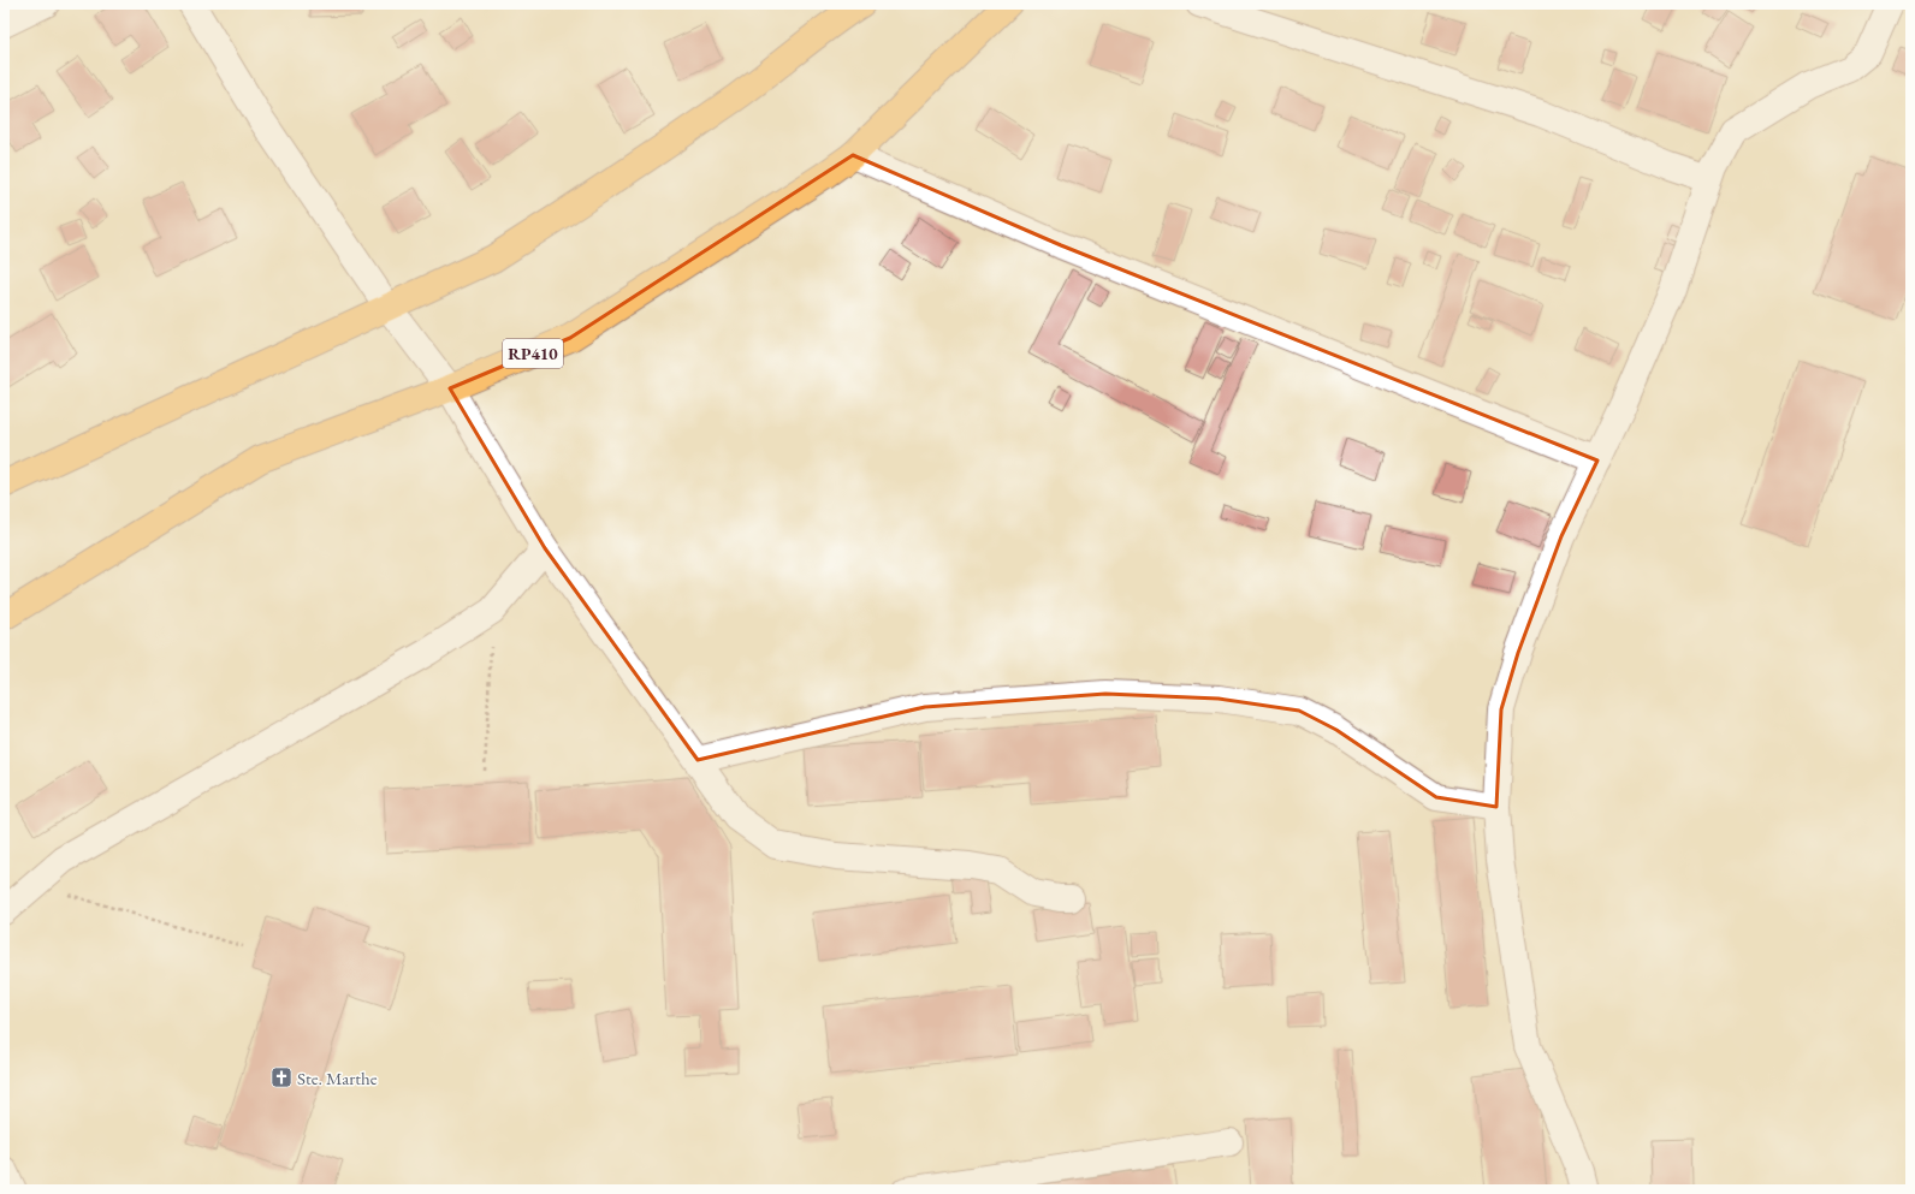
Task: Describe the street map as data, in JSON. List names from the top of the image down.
{
  "streets": {
    "main road": ["RP410"]
  },
  "places": {
    "church": ["Ste. Marthe"]
  }
}
